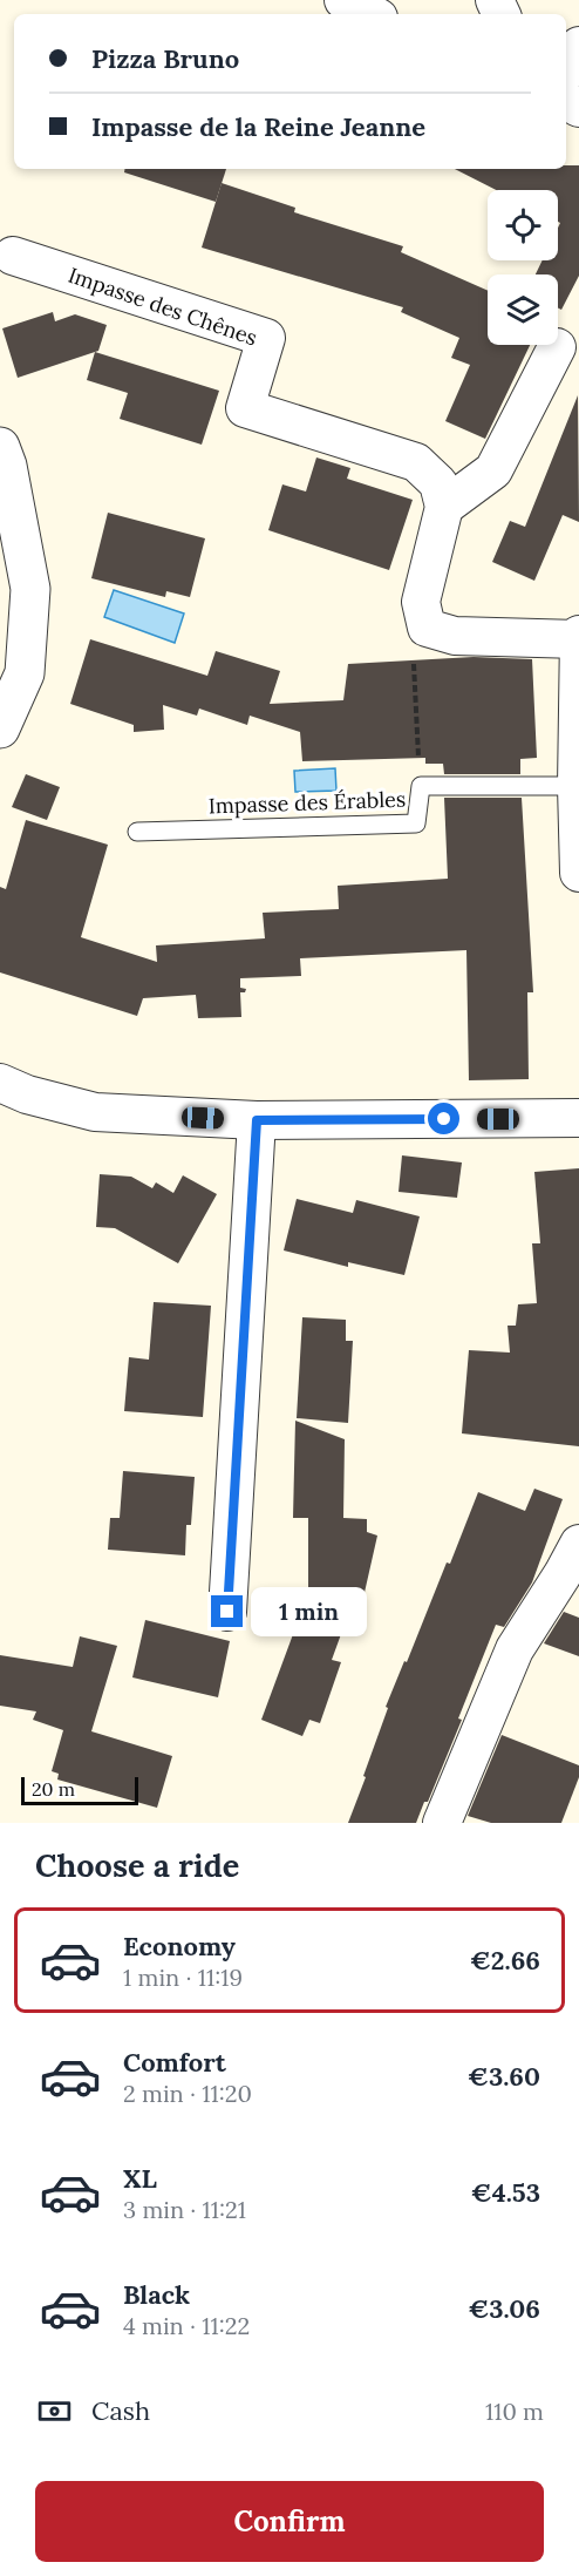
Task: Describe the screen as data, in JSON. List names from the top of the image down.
{
  "streets": {
    "street": ["Impasse des Chênes"],
    "lane": ["Impasse des Érables"]
  },
  "scale_bar": "20 m",
  "page": {
    "banner": ["Pizza Bruno", "Impasse de la Reine Jeanne"],
    "bubble": "1 min",
    "scale": "20 m",
    "heading": "Choose a ride",
    "list": [
      {
        "name": "Economy",
        "note": "1 min · 11:19",
        "value": "€2.66"
      },
      {
        "name": "Comfort",
        "note": "2 min · 11:20",
        "value": "€3.60"
      },
      {
        "name": "XL",
        "note": "3 min · 11:21",
        "value": "€4.53"
      },
      {
        "name": "Black",
        "note": "4 min · 11:22",
        "value": "€3.06"
      }
    ],
    "pay": ["Cash", "110 m"],
    "buttons": "Confirm"
  }
}
